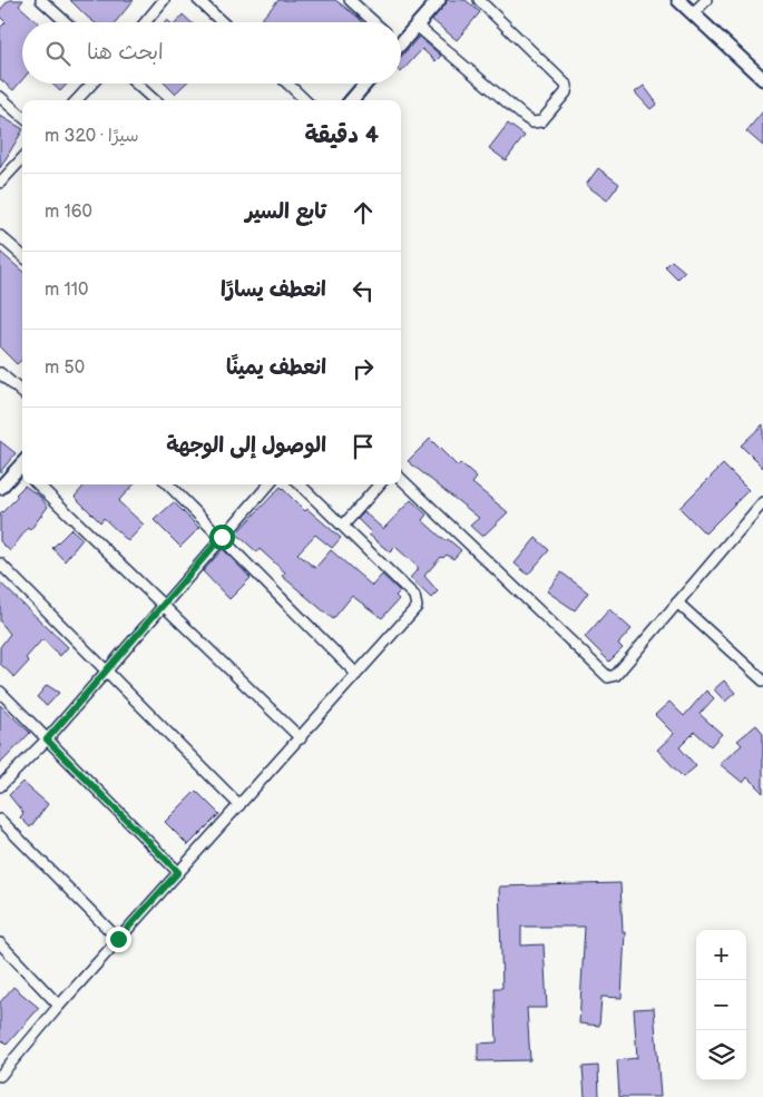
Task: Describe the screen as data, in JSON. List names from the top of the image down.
{
  "page": {
    "search": "ابحث هنا",
    "heading": ["4 دقيقة", "سيرًا · 320 m"],
    "list": [
      ["تابع السير", "160 m"],
      ["انعطف يسارًا", "110 m"],
      ["انعطف يمينًا", "50 m"],
      "الوصول إلى الوجهة"
    ],
    "map_buttons": ["+", "−"]
  }
}
